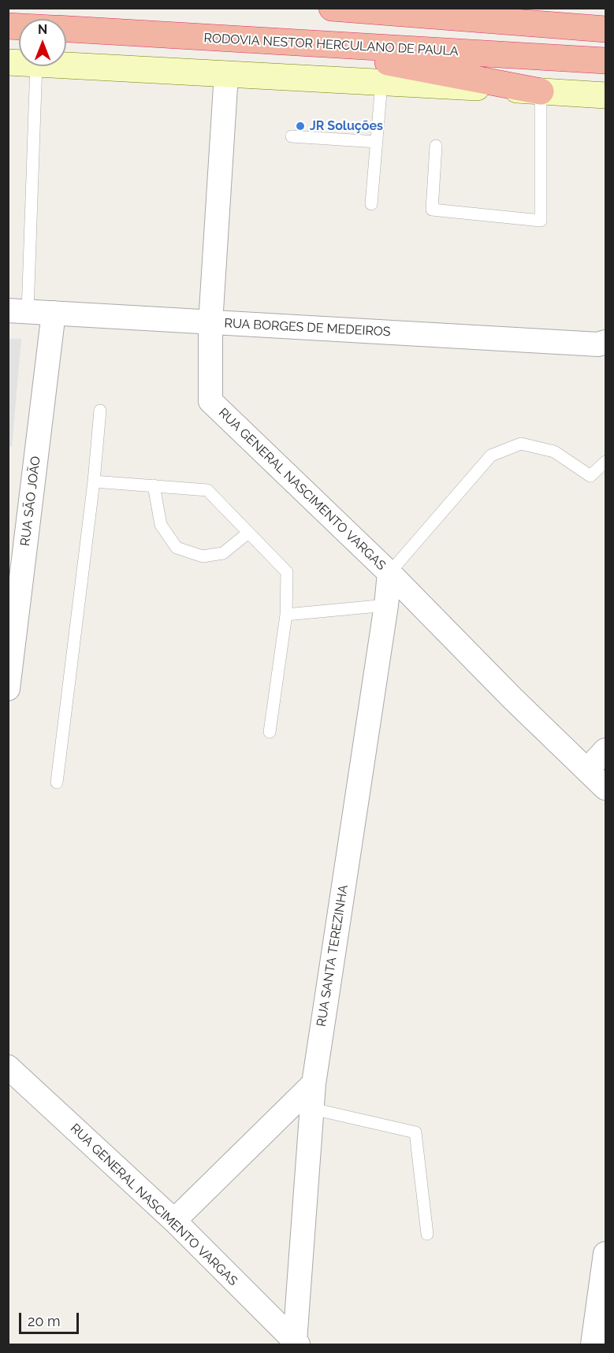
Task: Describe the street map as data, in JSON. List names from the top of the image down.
{
  "streets": {
    "highway": ["RODOVIA NESTOR HERCULANO DE PAULA"],
    "street": [
      "RUA BORGES DE MEDEIROS",
      "RUA GENERAL NASCIMENTO VARGAS",
      "RUA SÃO JOÃO",
      "RUA SANTA TEREZINHA"
    ]
  },
  "crossings": [
    ["RUA BORGES DE MEDEIROS", "RUA GENERAL NASCIMENTO VARGAS"],
    ["RUA BORGES DE MEDEIROS", "RUA SÃO JOÃO"],
    ["RUA GENERAL NASCIMENTO VARGAS", "RUA SANTA TEREZINHA"]
  ],
  "places": ["JR Soluções"],
  "scale_bar": "20 m",
  "north": "top"
}
